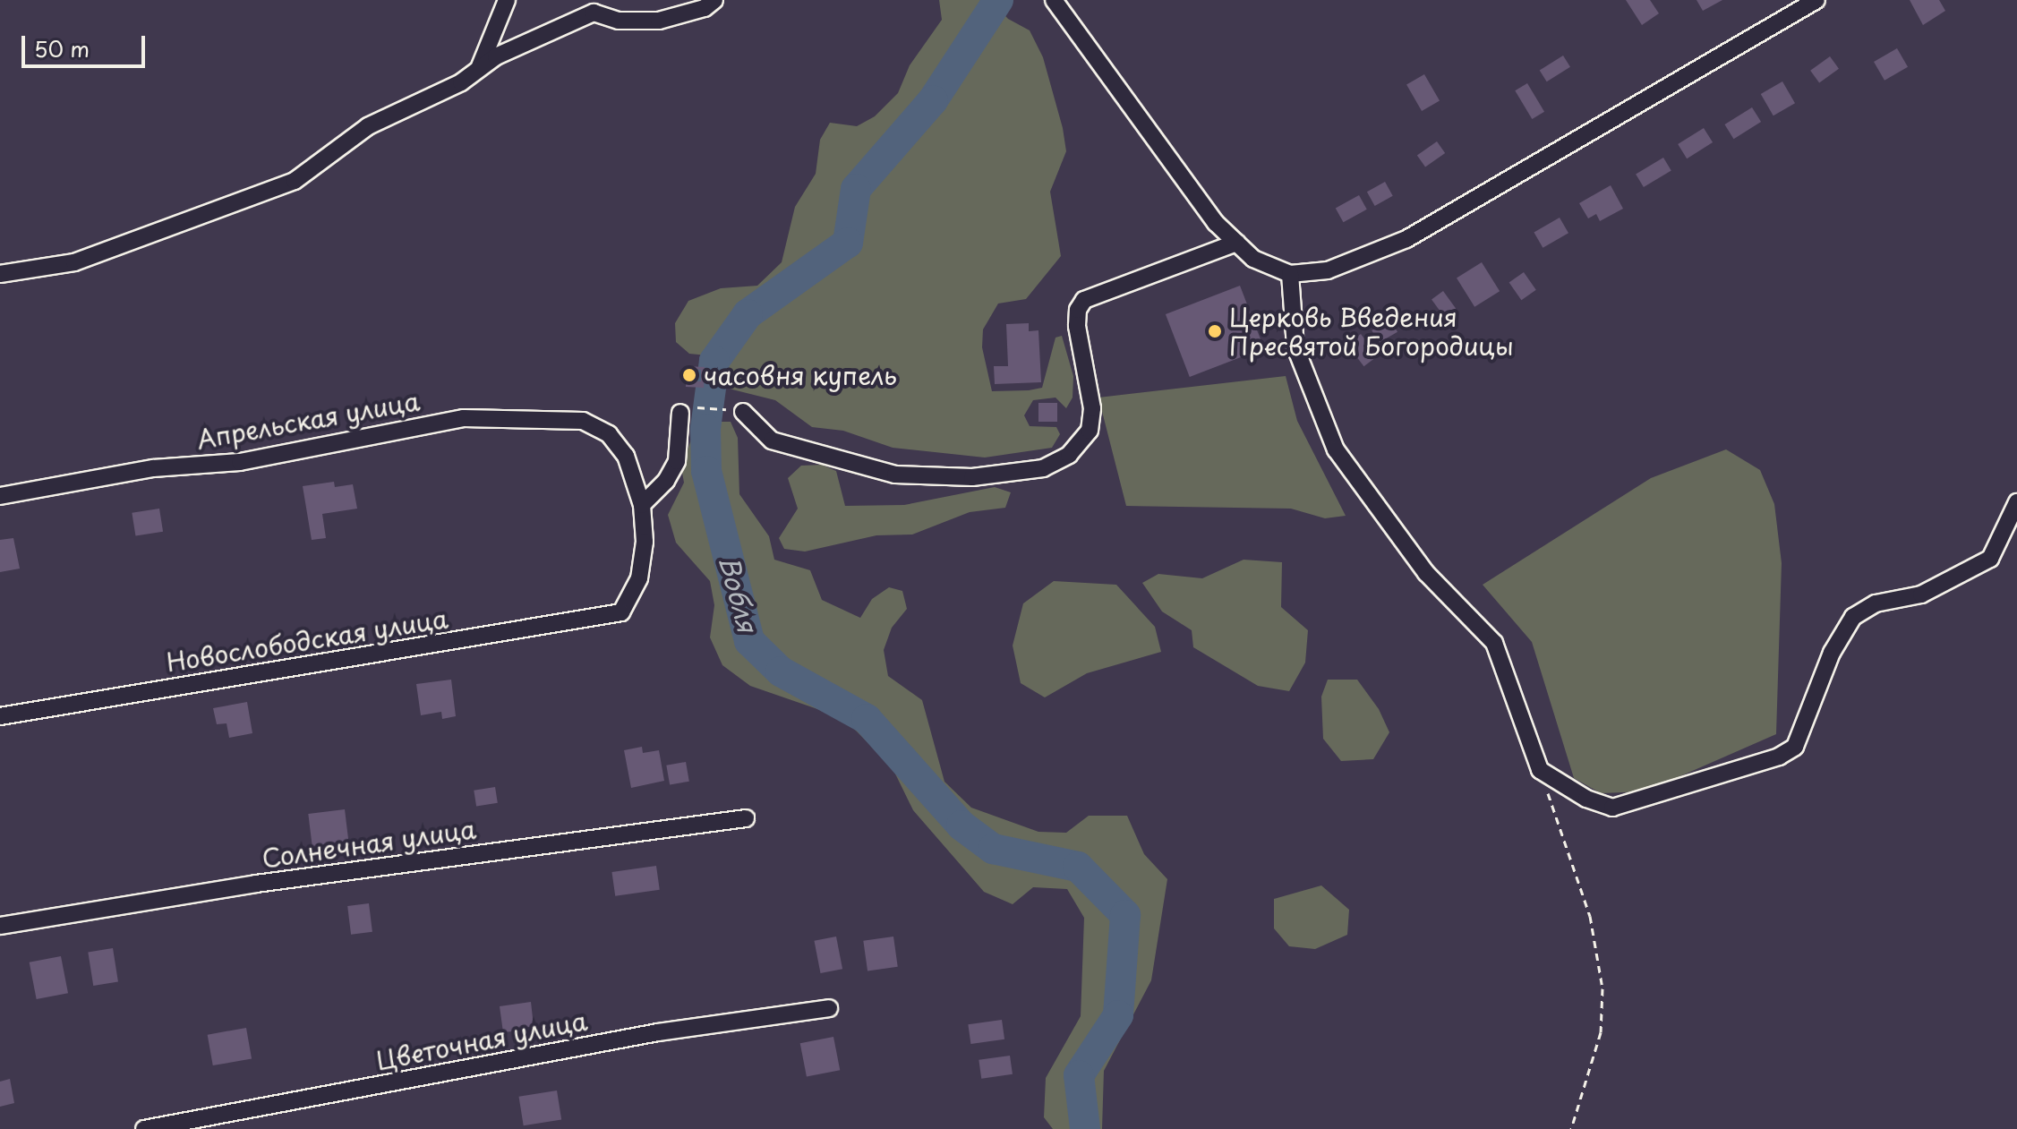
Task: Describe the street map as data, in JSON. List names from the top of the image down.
{
  "streets": {
    "street": [
      "Апрельская улица",
      "Новослободская улица",
      "Солнечная улица",
      "Цветочная улица"
    ]
  },
  "crossings": [
    ["Апрельская улица", "Новослободская улица"]
  ],
  "water": ["Вобля"],
  "places": ["Церковь Введения Пресвятой Богородицы", "часовня купель"],
  "scale_bar": "50 m"
}
